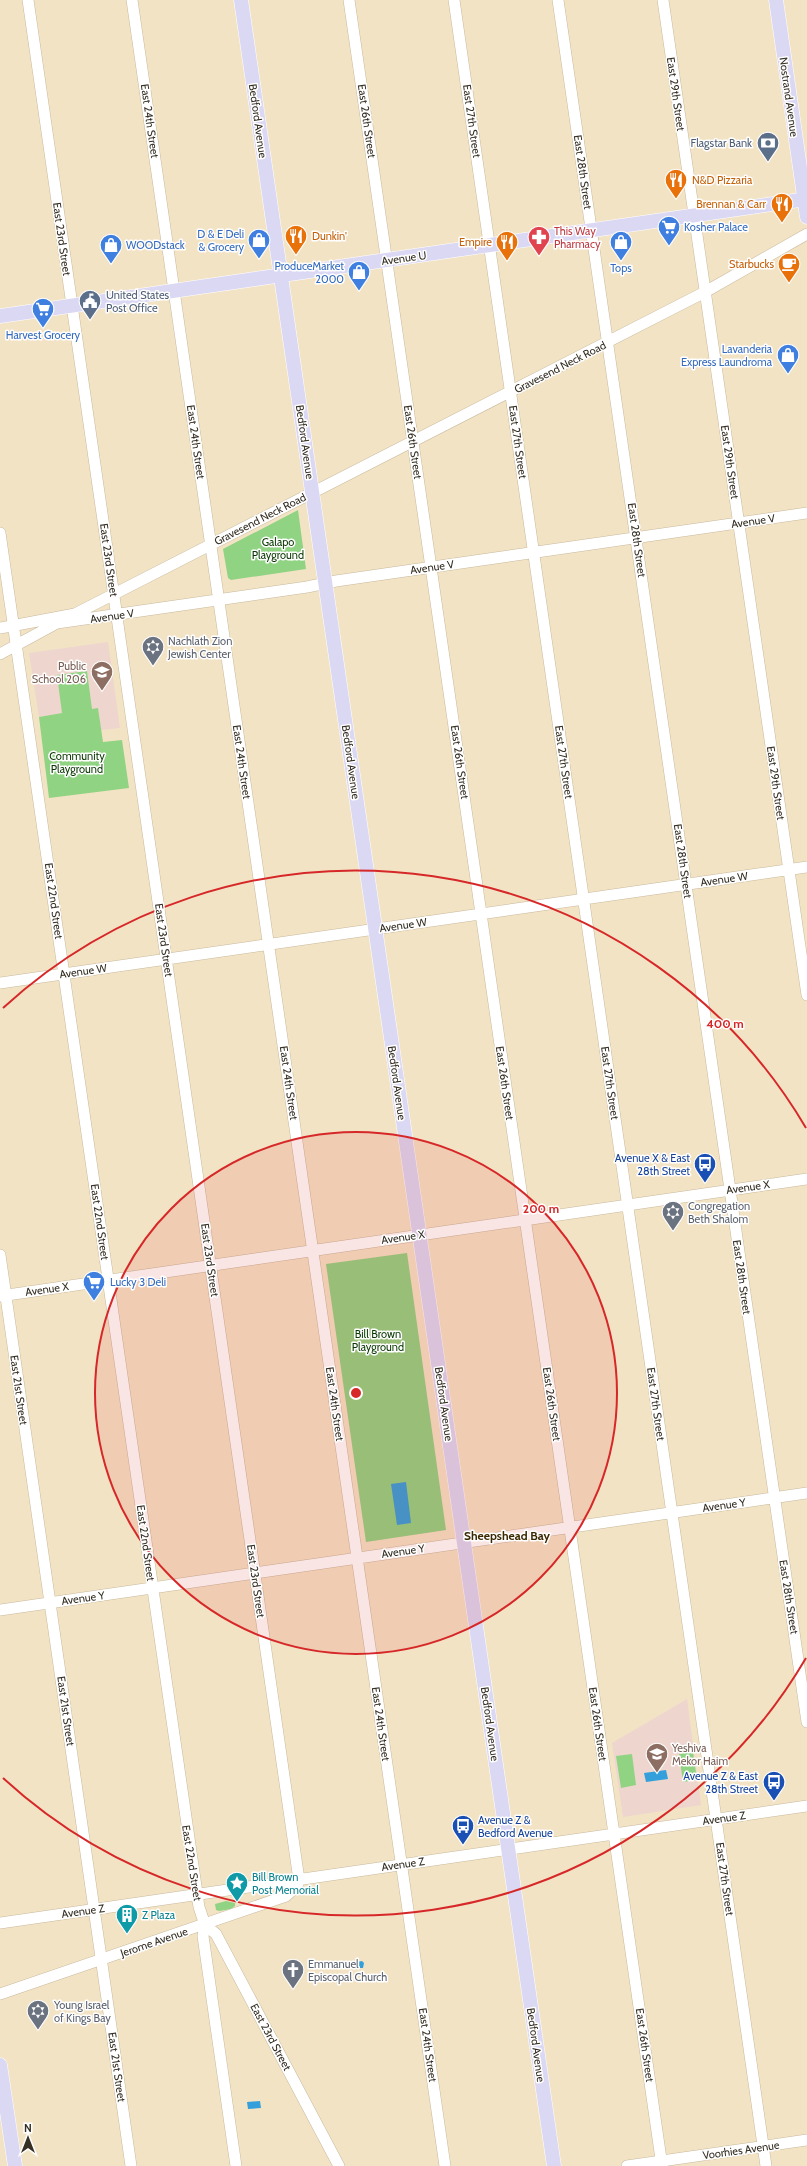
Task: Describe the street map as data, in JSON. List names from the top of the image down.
{
  "streets": {
    "main road": ["Nostrand Avenue", "Bedford Avenue", "Avenue U"],
    "street": [
      "East 29th Street",
      "East 24th Street",
      "East 26th Street",
      "East 27th Street",
      "East 28th Street",
      "East 23rd Street",
      "Gravesend Neck Road",
      "Avenue V",
      "Avenue W",
      "East 22nd Street",
      "Avenue X",
      "East 21st Street",
      "Avenue Y",
      "Avenue Z",
      "Jerome Avenue",
      "Voorhies Avenue"
    ]
  },
  "crossings": [
    ["East 29th Street", "Avenue U"],
    ["East 29th Street", "Gravesend Neck Road"],
    ["East 29th Street", "Avenue V"],
    ["East 29th Street", "Avenue W"],
    ["Nostrand Avenue", "Avenue U"],
    ["East 24th Street", "Avenue U"],
    ["East 24th Street", "Gravesend Neck Road"],
    ["East 24th Street", "Avenue V"],
    ["East 24th Street", "Avenue W"],
    ["East 24th Street", "Avenue X"],
    ["East 24th Street", "Avenue Y"],
    ["East 24th Street", "Avenue Z"],
    ["Bedford Avenue", "Avenue U"],
    ["Bedford Avenue", "Gravesend Neck Road"],
    ["Bedford Avenue", "Avenue V"],
    ["Bedford Avenue", "Avenue W"],
    ["Bedford Avenue", "Avenue X"],
    ["Bedford Avenue", "Avenue Y"],
    ["Bedford Avenue", "Avenue Z"],
    ["East 26th Street", "Avenue U"],
    ["East 26th Street", "Gravesend Neck Road"],
    ["East 26th Street", "Avenue V"],
    ["East 26th Street", "Avenue W"],
    ["East 26th Street", "Avenue X"],
    ["East 26th Street", "Avenue Y"],
    ["East 26th Street", "Avenue Z"],
    ["East 26th Street", "Voorhies Avenue"],
    ["East 27th Street", "Avenue U"],
    ["East 27th Street", "Gravesend Neck Road"],
    ["East 27th Street", "Avenue V"],
    ["East 27th Street", "Avenue W"],
    ["East 27th Street", "Avenue X"],
    ["East 27th Street", "Avenue Y"],
    ["East 27th Street", "Avenue Z"],
    ["East 27th Street", "Voorhies Avenue"],
    ["East 28th Street", "Avenue U"],
    ["East 28th Street", "Gravesend Neck Road"],
    ["East 28th Street", "Avenue V"],
    ["East 28th Street", "Avenue W"],
    ["East 28th Street", "Avenue X"],
    ["East 28th Street", "Avenue Y"],
    ["East 23rd Street", "Avenue U"],
    ["East 23rd Street", "Gravesend Neck Road"],
    ["East 23rd Street", "Avenue V"],
    ["East 23rd Street", "Avenue W"],
    ["East 23rd Street", "East 22nd Street"],
    ["East 23rd Street", "Avenue X"],
    ["East 23rd Street", "Avenue Y"],
    ["East 23rd Street", "Avenue Z"],
    ["East 23rd Street", "Jerome Avenue"],
    ["Gravesend Neck Road", "Avenue V"],
    ["Avenue V", "East 22nd Street"],
    ["Avenue W", "East 22nd Street"],
    ["East 22nd Street", "Avenue X"],
    ["East 22nd Street", "Avenue Y"],
    ["East 22nd Street", "Avenue Z"],
    ["Avenue X", "East 21st Street"],
    ["East 21st Street", "Avenue Y"],
    ["East 21st Street", "Avenue Z"],
    ["East 21st Street", "Jerome Avenue"],
    ["Avenue Z", "Jerome Avenue"]
  ],
  "districts": ["Sheepshead Bay"],
  "parks": ["Galapo Playground", "Community Playground", "Bill Brown Playground"],
  "places": {
    "bank": ["Flagstar Bank"],
    "restaurant": [
      "N&D Pizzaria",
      "Brennan & Carr",
      "Dunkin'",
      "Empire"
    ],
    "supermarket": ["Kosher Palace", "Harvest Grocery", "Lucky 3 Deli"],
    "pharmacy": ["This Way Pharmacy"],
    "shop": [
      "D & E Deli & Grocery",
      "Tops",
      "WOODstack",
      "ProduceMarket 2000",
      "Lavanderia Express Laundroma"
    ],
    "cafe": ["Starbucks"],
    "public building": ["United States Post Office"],
    "synagogue": ["Nachlath Zion Jewish Center", "Congregation Beth Shalom", "Young Israel of Kings Bay"],
    "school or university": ["Public School 206", "Yeshiva Mekor Haim"],
    "bus stop": ["Avenue X & East 28th Street", "Avenue Z & East 28th Street", "Avenue Z & Bedford Avenue"],
    "place": ["Bill Brown Post Memorial"],
    "building": ["Z Plaza"],
    "church": ["Emmanuel Episcopal Church"]
  },
  "north": "top",
  "rings": ["400 m", "200 m"]
}
